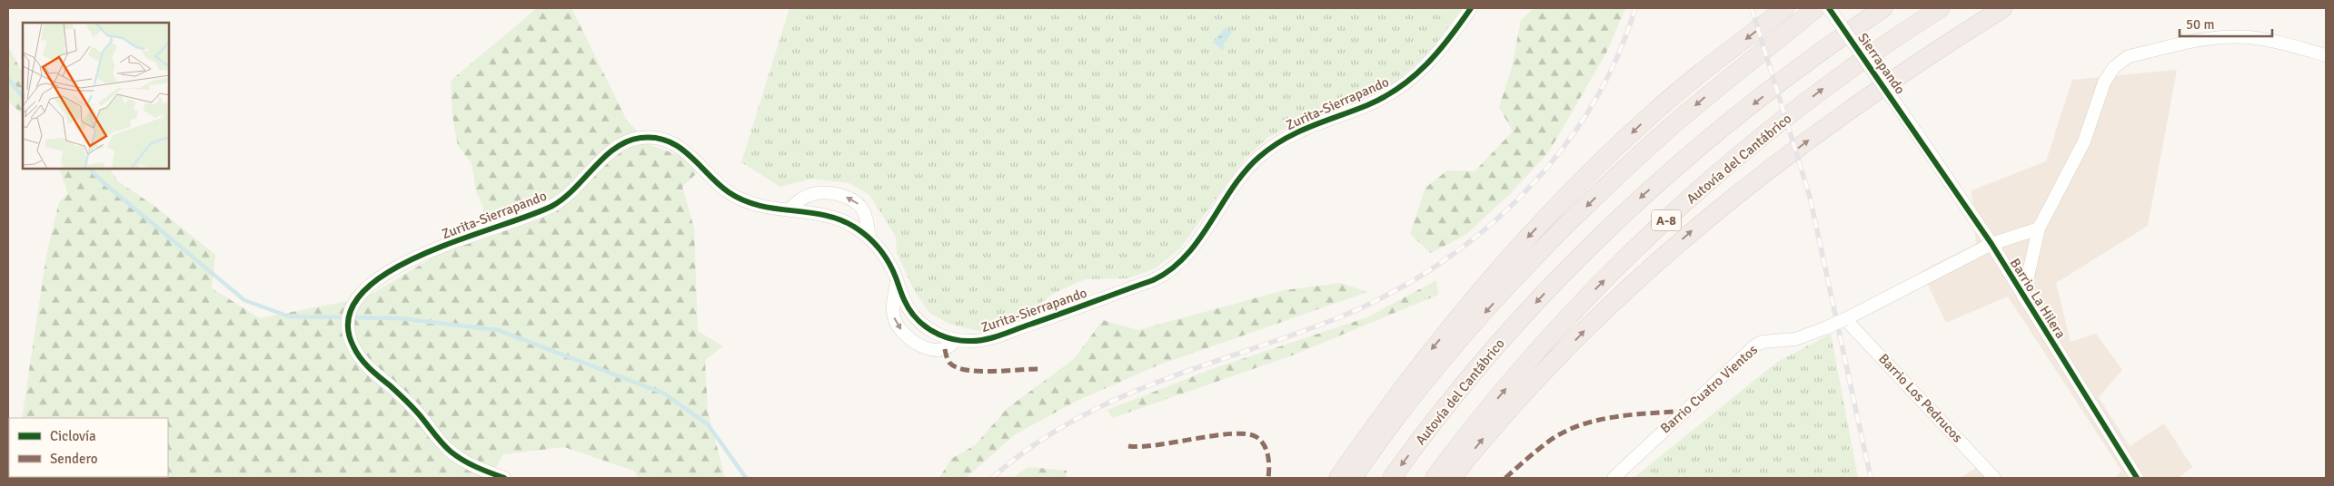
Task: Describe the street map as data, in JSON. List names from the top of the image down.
{
  "streets": {
    "highway": ["Autovía del Cantábrico", "A-8"],
    "street": [
      "Sierrapando",
      "Zurita-Sierrapando",
      "Barrio La Hilera",
      "Barrio Cuatro Vientos",
      "Barrio Los Pedrucos"
    ]
  },
  "crossings": [
    ["Sierrapando", "Barrio La Hilera"],
    ["Barrio Cuatro Vientos", "Barrio Los Pedrucos"]
  ],
  "legend": ["Ciclovía", "Sendero"],
  "scale_bar": "50 m"
}
